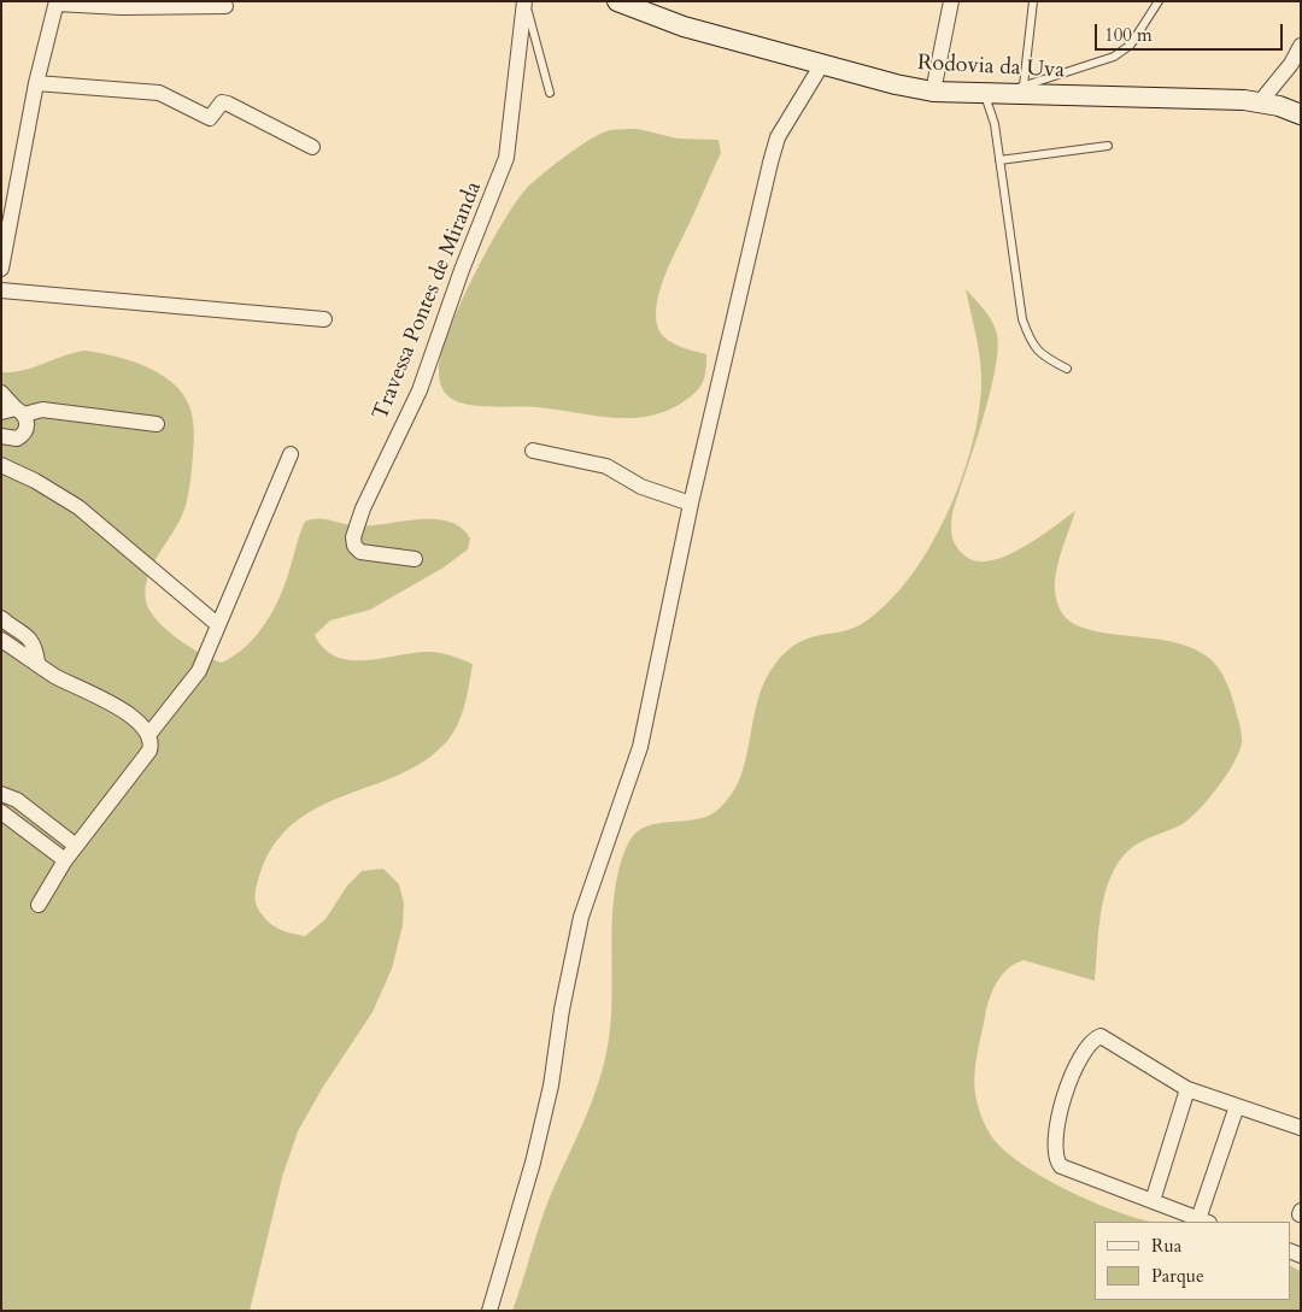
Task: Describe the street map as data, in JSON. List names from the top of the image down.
{
  "streets": {
    "street": ["Rodovia da Uva", "Travessa Pontes de Miranda"]
  },
  "legend": ["Rua", "Parque"],
  "scale_bar": "100 m"
}
